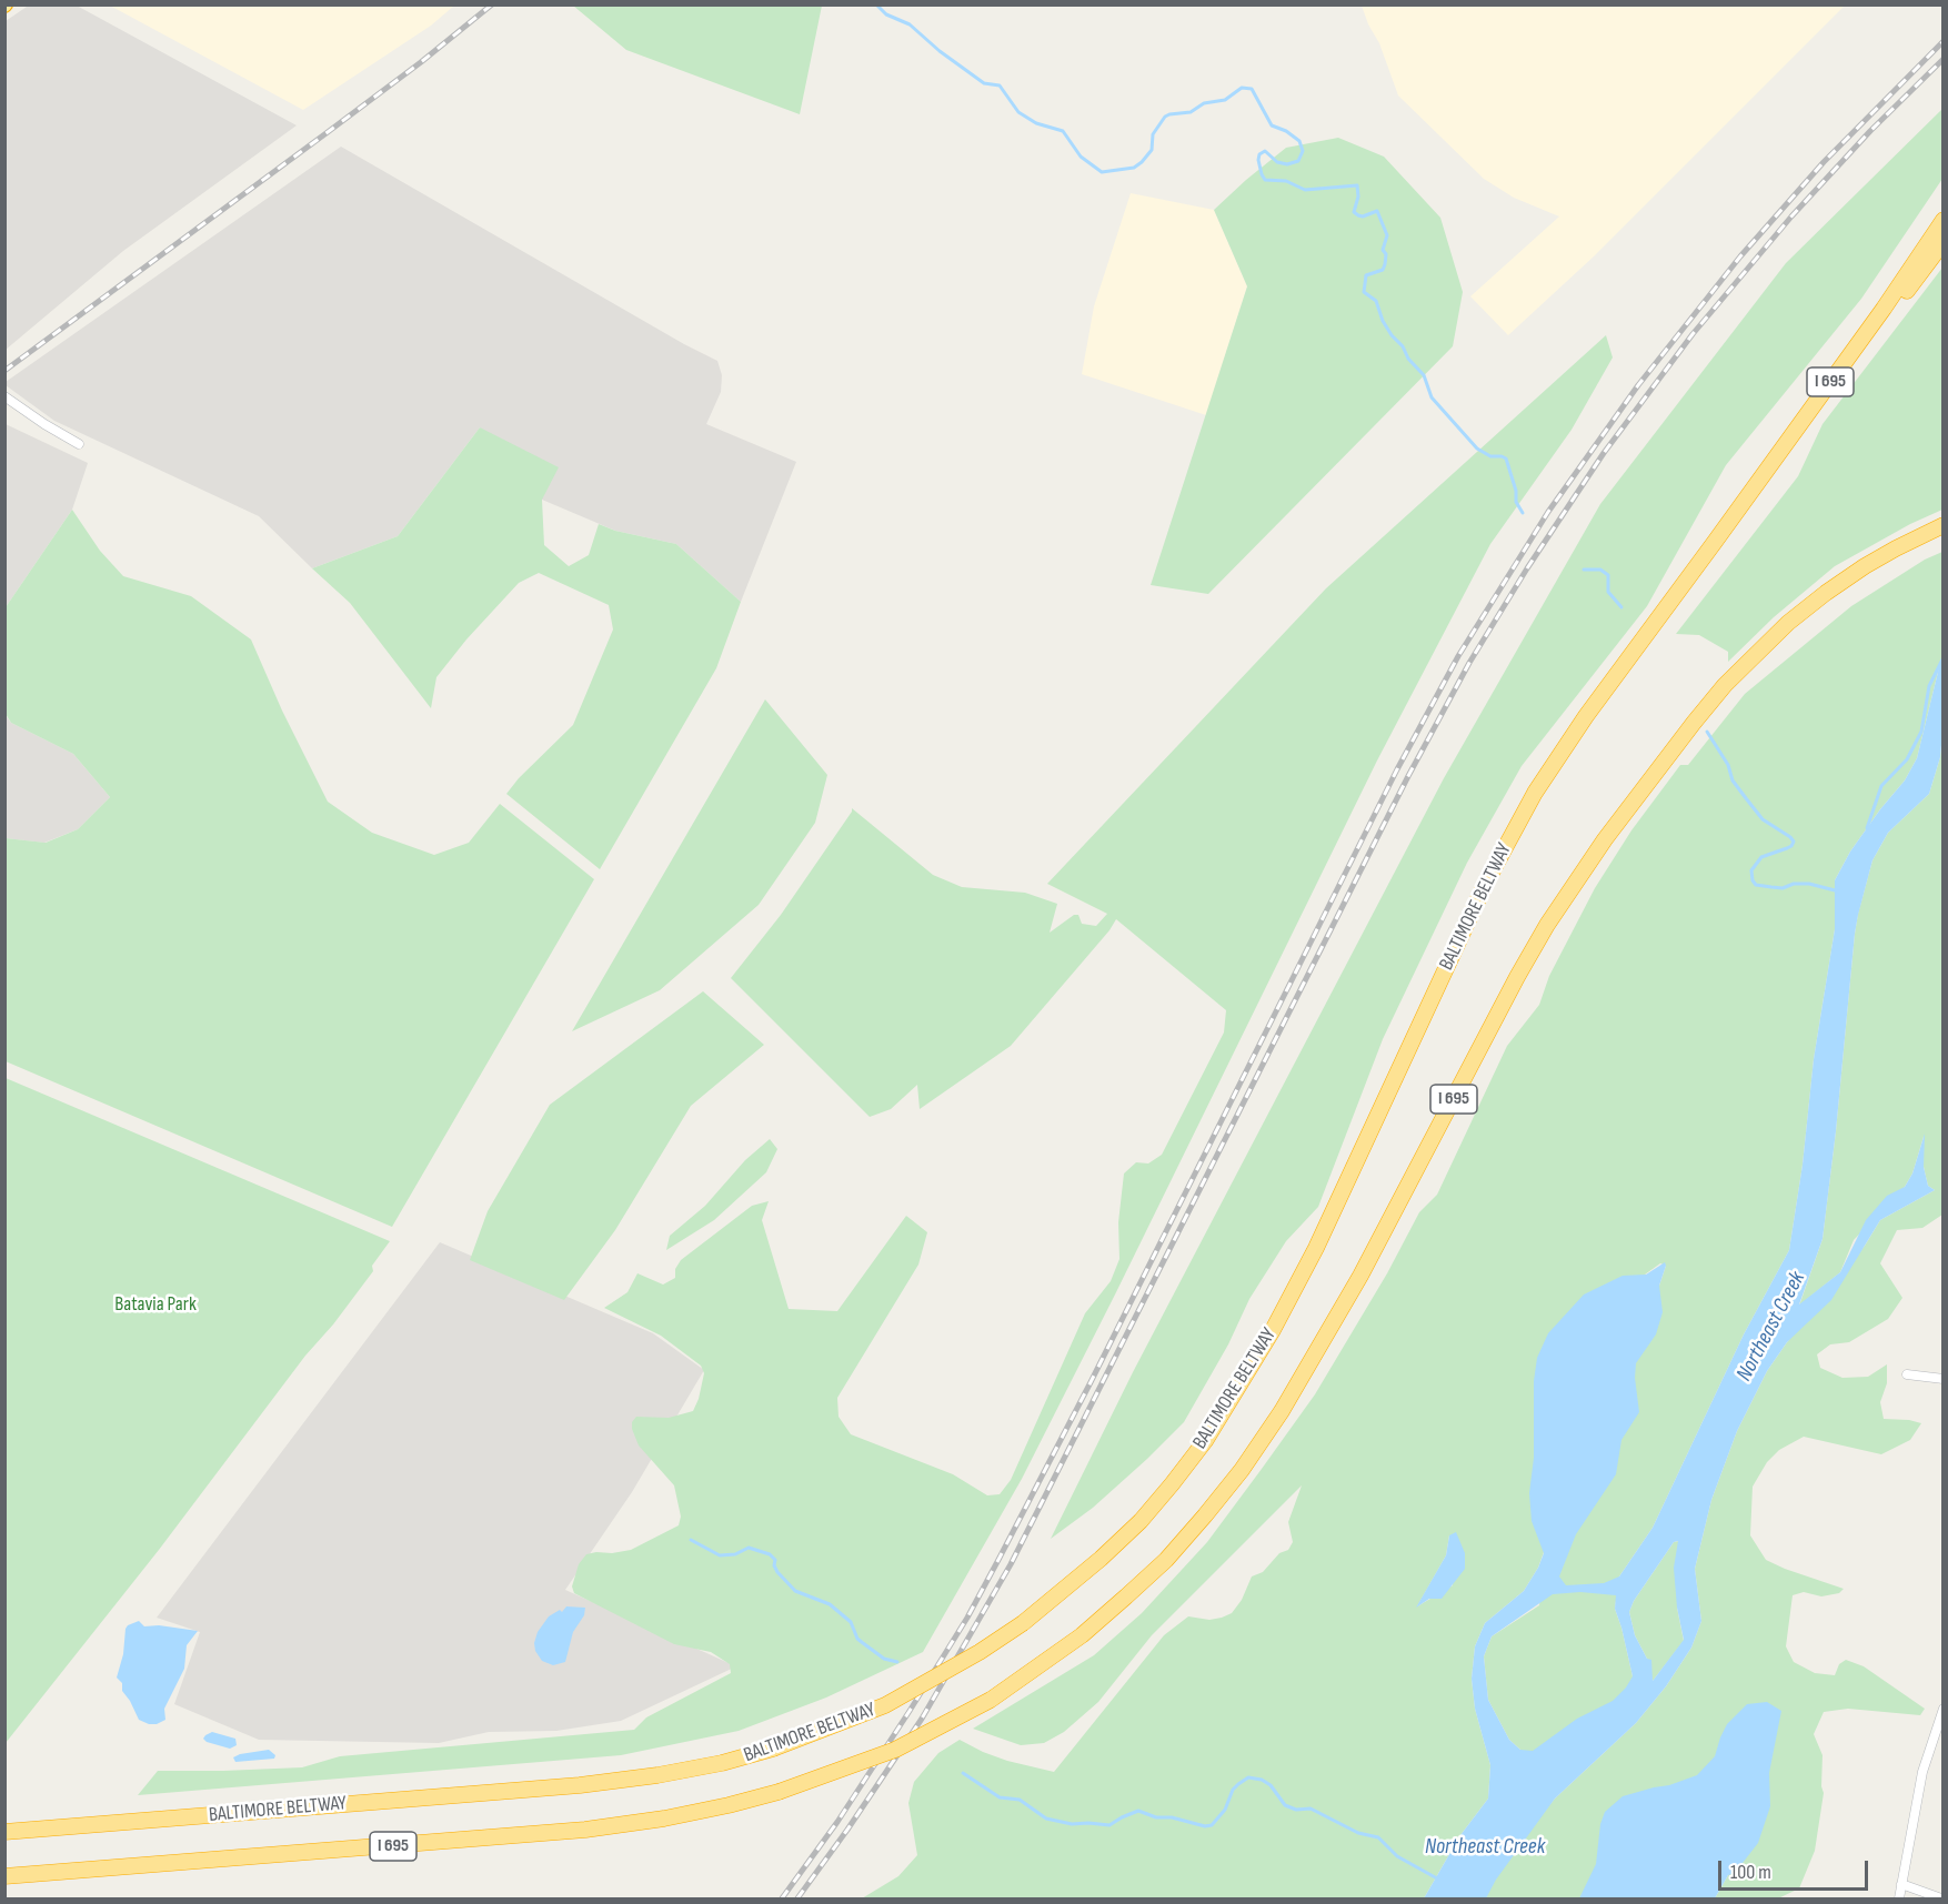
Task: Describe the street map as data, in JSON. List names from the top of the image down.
{
  "streets": {
    "highway": ["I 695", "BALTIMORE BELTWAY"]
  },
  "water": ["Northeast Creek"],
  "parks": ["Batavia Park"],
  "scale_bar": "100 m"
}
